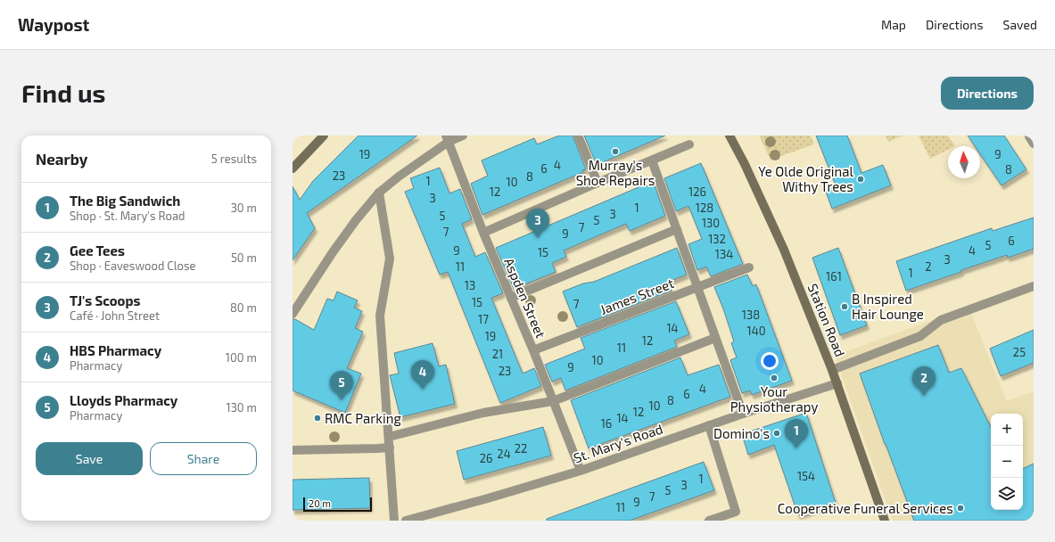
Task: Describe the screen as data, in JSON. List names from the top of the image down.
{
  "streets": {
    "main road": ["Station Road"],
    "street": ["James Street", "Aspden Street", "St. Mary's Road"]
  },
  "crossings": [
    ["James Street", "Aspden Street"],
    ["Aspden Street", "St. Mary's Road"],
    ["Station Road", "St. Mary's Road"]
  ],
  "places": [
    "Murray's Shoe Repairs",
    "Ye Olde Original Withy Trees",
    "B Inspired Hair Lounge",
    "Your Physiotherapy",
    "RMC Parking",
    "Domino's",
    "Cooperative Funeral Services"
  ],
  "house_numbers": [
    "19",
    "9",
    "4",
    "6",
    "8",
    "23",
    "8",
    "1",
    "10",
    "12",
    "126",
    "3",
    "1",
    "128",
    "3",
    "5",
    "5",
    "130",
    "7",
    "7",
    "9",
    "132",
    "6",
    "5",
    "9",
    "4",
    "15",
    "134",
    "3",
    "11",
    "2",
    "1",
    "161",
    "13",
    "15",
    "7",
    "138",
    "17",
    "14",
    "140",
    "19",
    "12",
    "11",
    "25",
    "21",
    "10",
    "9",
    "23",
    "4",
    "6",
    "8",
    "10",
    "12",
    "14",
    "16",
    "22",
    "24",
    "26",
    "154",
    "1",
    "3",
    "5",
    "7",
    "9",
    "11"
  ],
  "scale_bar": "20 m",
  "north": "top",
  "page": {
    "header": "Waypost",
    "nav": ["Map", "Directions", "Saved"],
    "buttons": [
      "Directions",
      ["Save", "Share"]
    ],
    "title": "Find us",
    "heading": ["Nearby", "5 results"],
    "list": [
      {
        "mark": "1",
        "name": "The Big Sandwich",
        "note": "Shop · St. Mary's Road",
        "value": "30 m"
      },
      {
        "mark": "2",
        "name": "Gee Tees",
        "note": "Shop · Eaveswood Close",
        "value": "50 m"
      },
      {
        "mark": "3",
        "name": "TJ's Scoops",
        "note": "Café · John Street",
        "value": "80 m"
      },
      {
        "mark": "4",
        "name": "HBS Pharmacy",
        "note": "Pharmacy",
        "value": "100 m"
      },
      {
        "mark": "5",
        "name": "Lloyds Pharmacy",
        "note": "Pharmacy",
        "value": "130 m"
      }
    ],
    "pins": [
      "3",
      "4",
      "2",
      "5",
      "1"
    ],
    "map_buttons": ["+", "−"],
    "scale": "20 m"
  }
}
